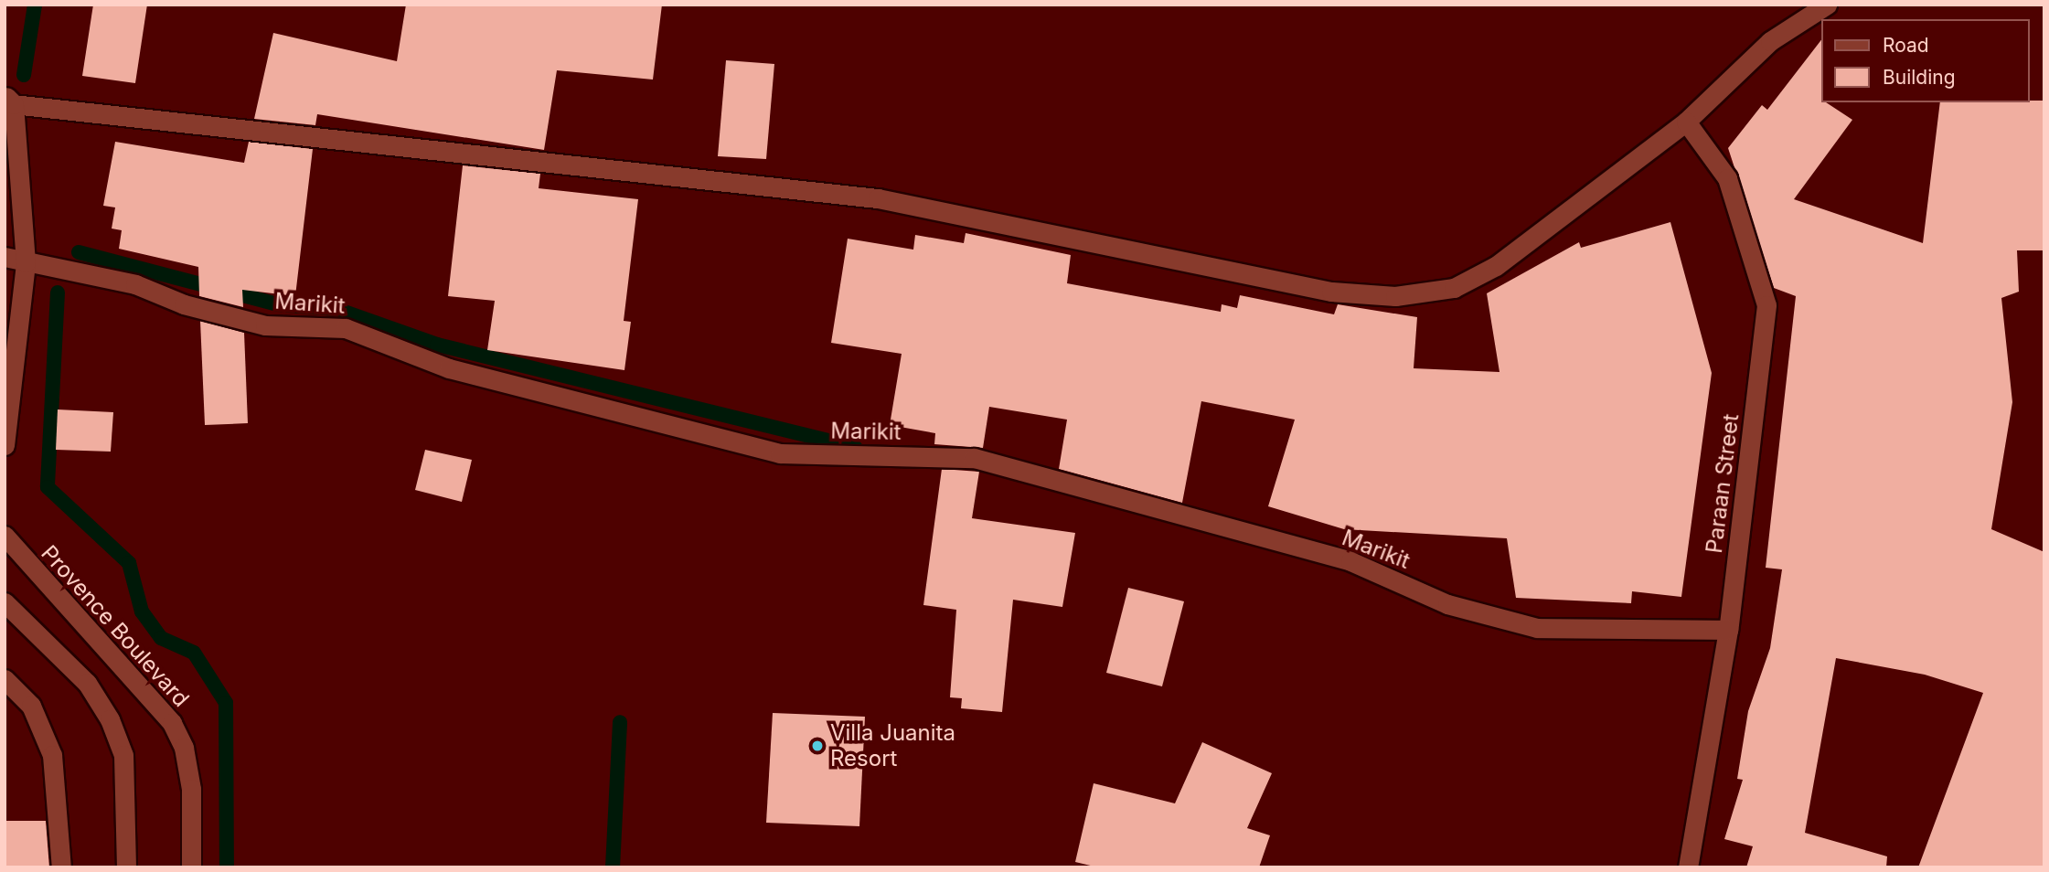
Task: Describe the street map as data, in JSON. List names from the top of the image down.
{
  "streets": {
    "street": ["Marikit", "Paraan Street", "Provence Boulevard"]
  },
  "crossings": [
    ["Marikit", "Paraan Street"]
  ],
  "places": ["Villa Juanita Resort"],
  "legend": ["Road", "Building"]
}
